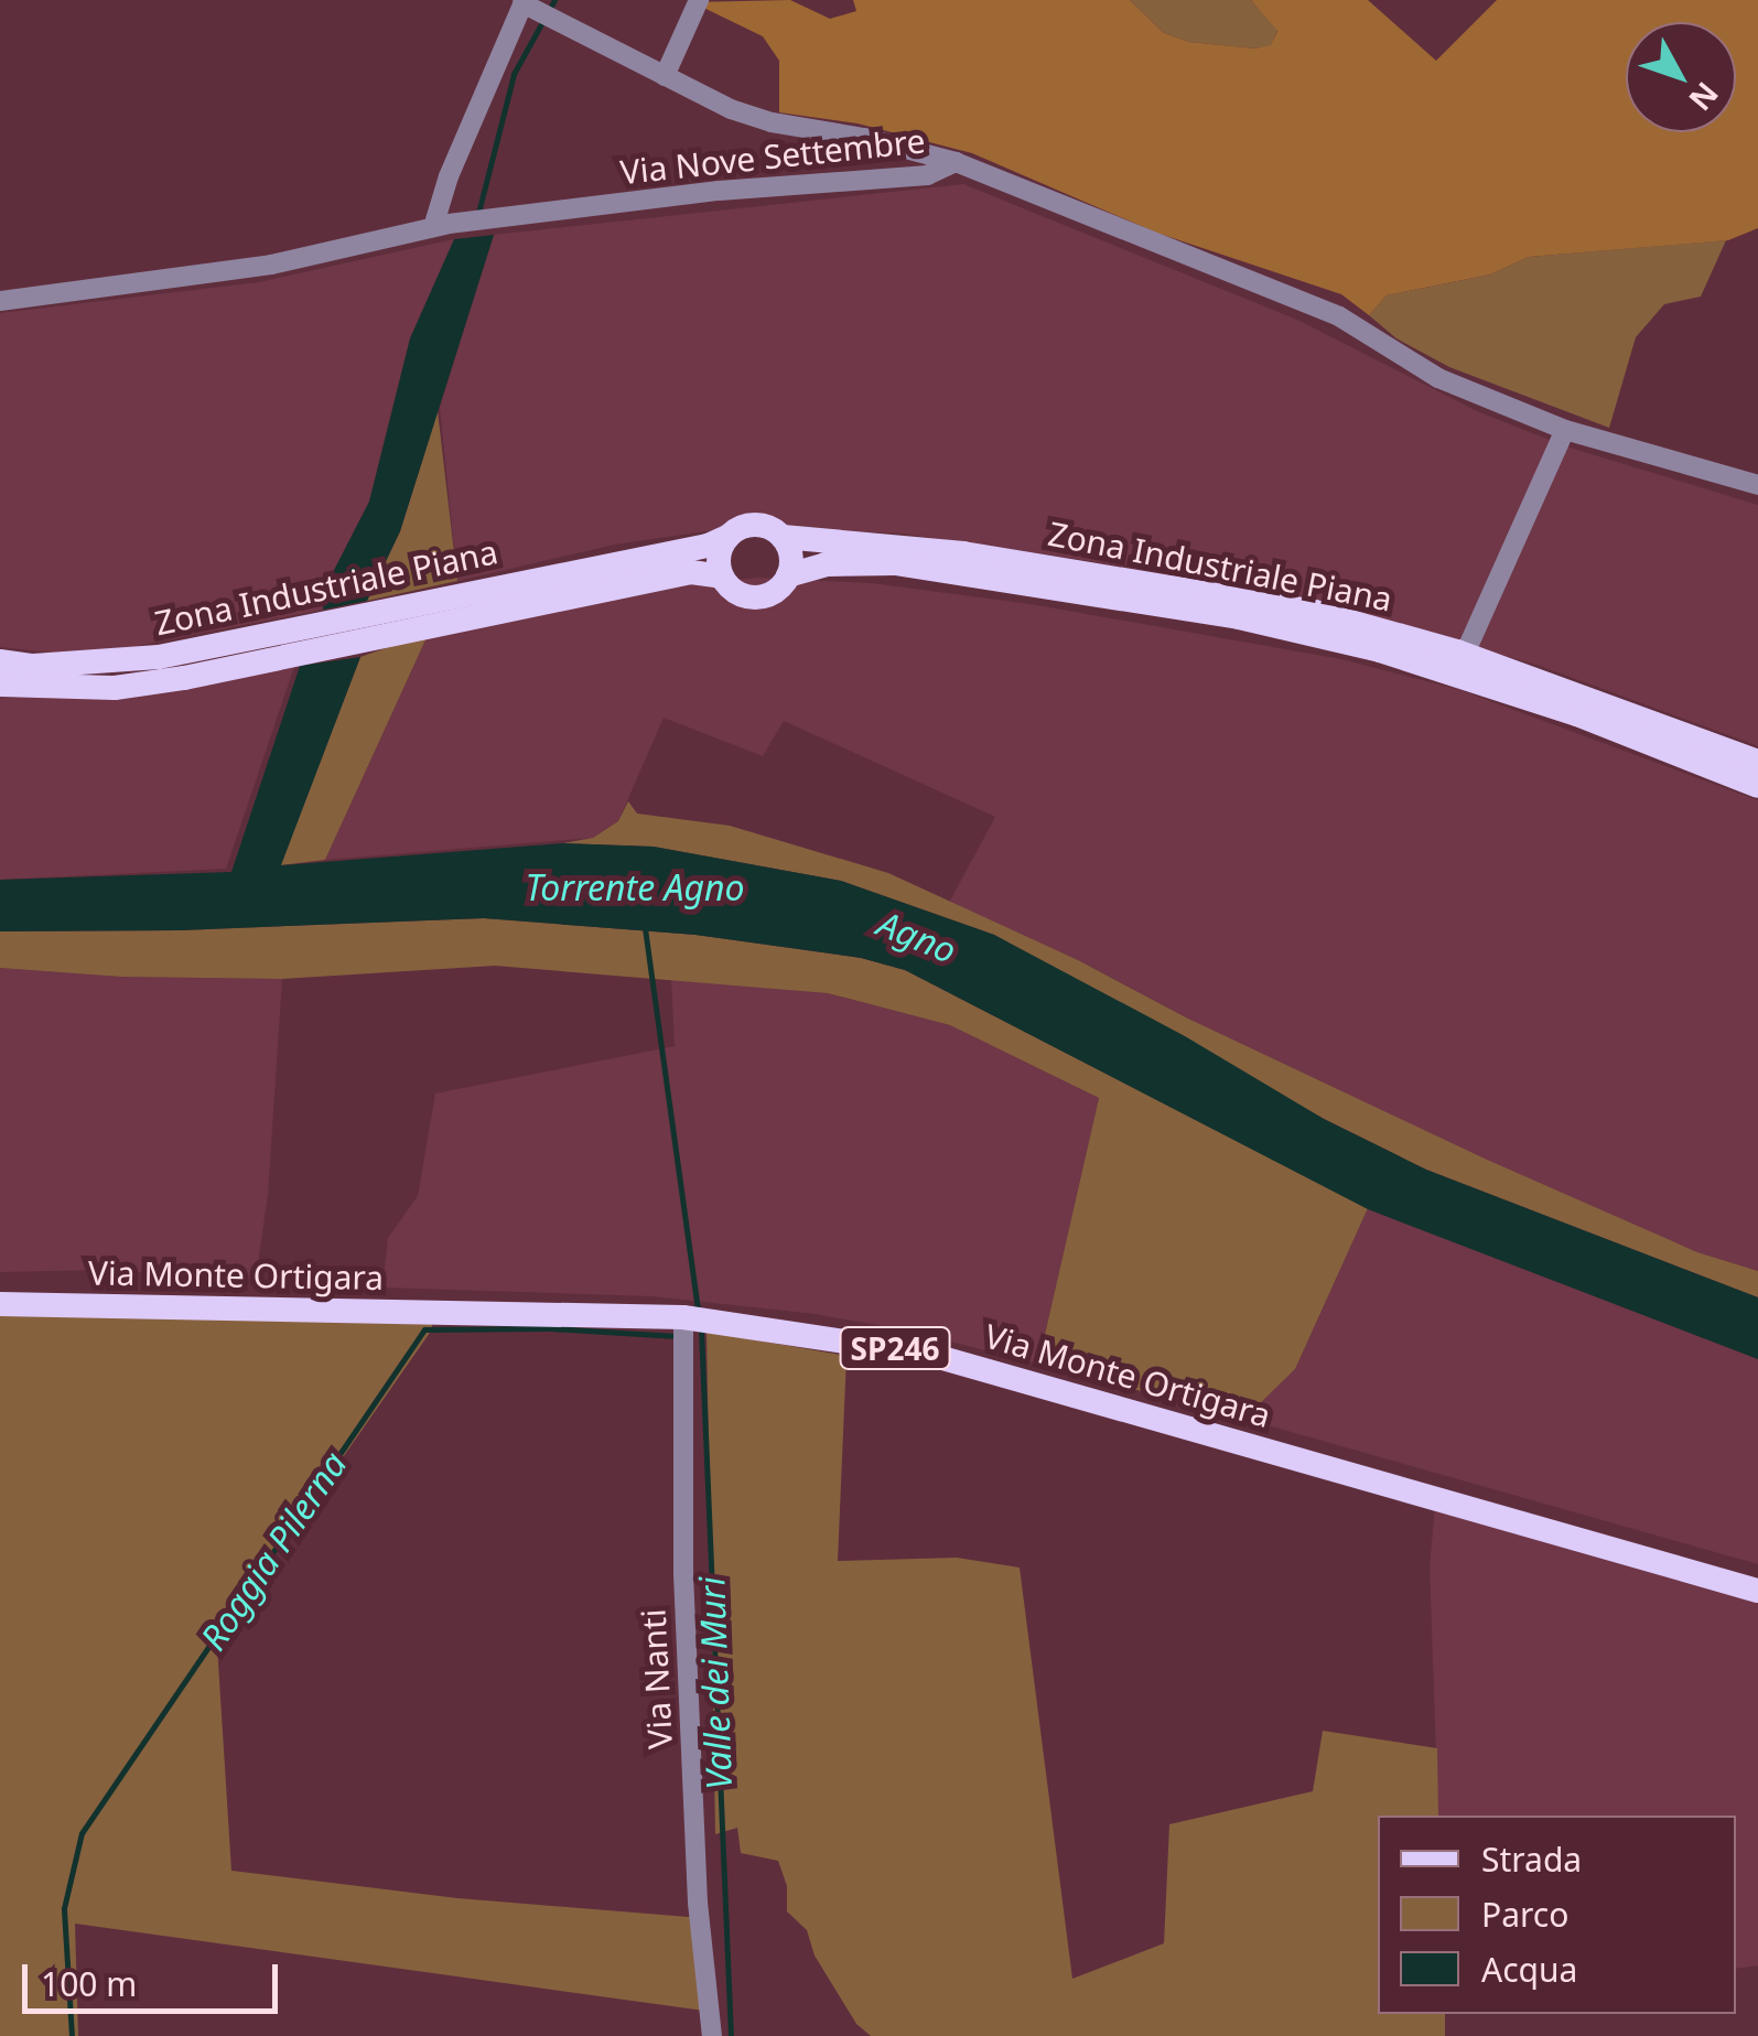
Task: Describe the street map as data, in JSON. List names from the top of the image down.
{
  "streets": {
    "main road": ["Zona Industriale Piana", "Via Monte Ortigara", "SP246"],
    "street": ["Via Nove Settembre", "Via Nanti"]
  },
  "crossings": [
    ["Via Monte Ortigara", "Via Nanti"]
  ],
  "water": [
    "Torrente Agno",
    "Agno",
    "Roggia Pilerna",
    "Valle dei Muri"
  ],
  "legend": ["Strada", "Parco", "Acqua"],
  "scale_bar": "100 m",
  "north": "bottom right"
}
